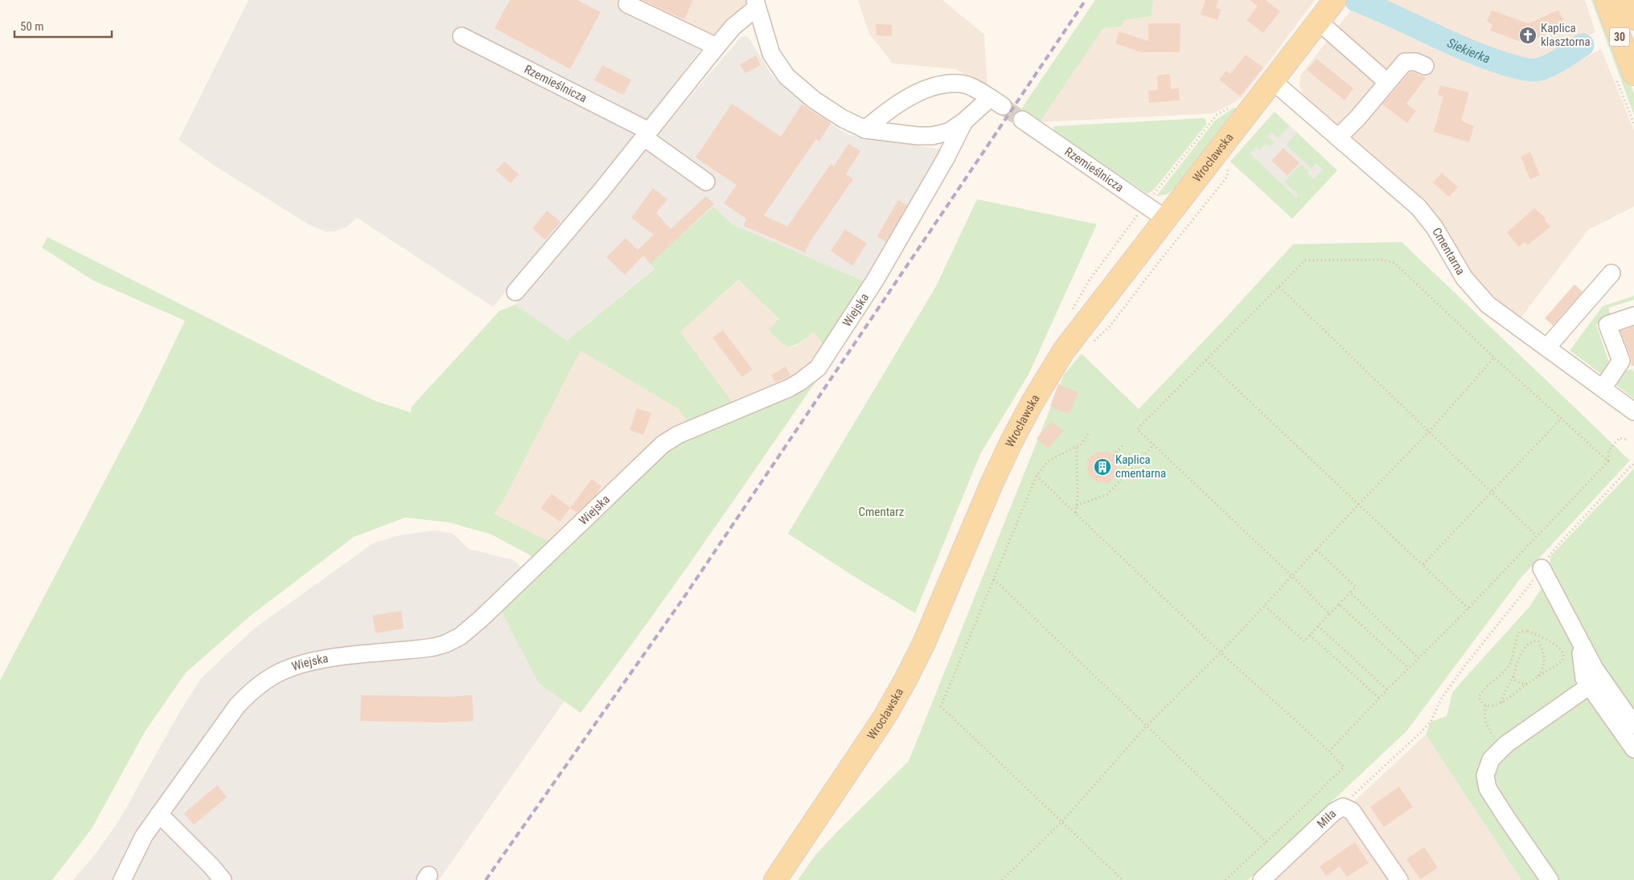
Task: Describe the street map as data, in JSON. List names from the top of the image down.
{
  "streets": {
    "main road": ["30", "Wrocławska"],
    "street": [
      "Rzemieślnicza",
      "Cmentarna",
      "Wiejska",
      "Miła"
    ]
  },
  "crossings": [
    ["Rzemieślnicza", "Wrocławska"],
    ["Wrocławska", "Cmentarna"]
  ],
  "water": ["Siekierka"],
  "parks": ["Cmentarz"],
  "places": {
    "church": ["Kaplica klasztorna"],
    "building": ["Kaplica cmentarna"]
  },
  "scale_bar": "50 m"
}
